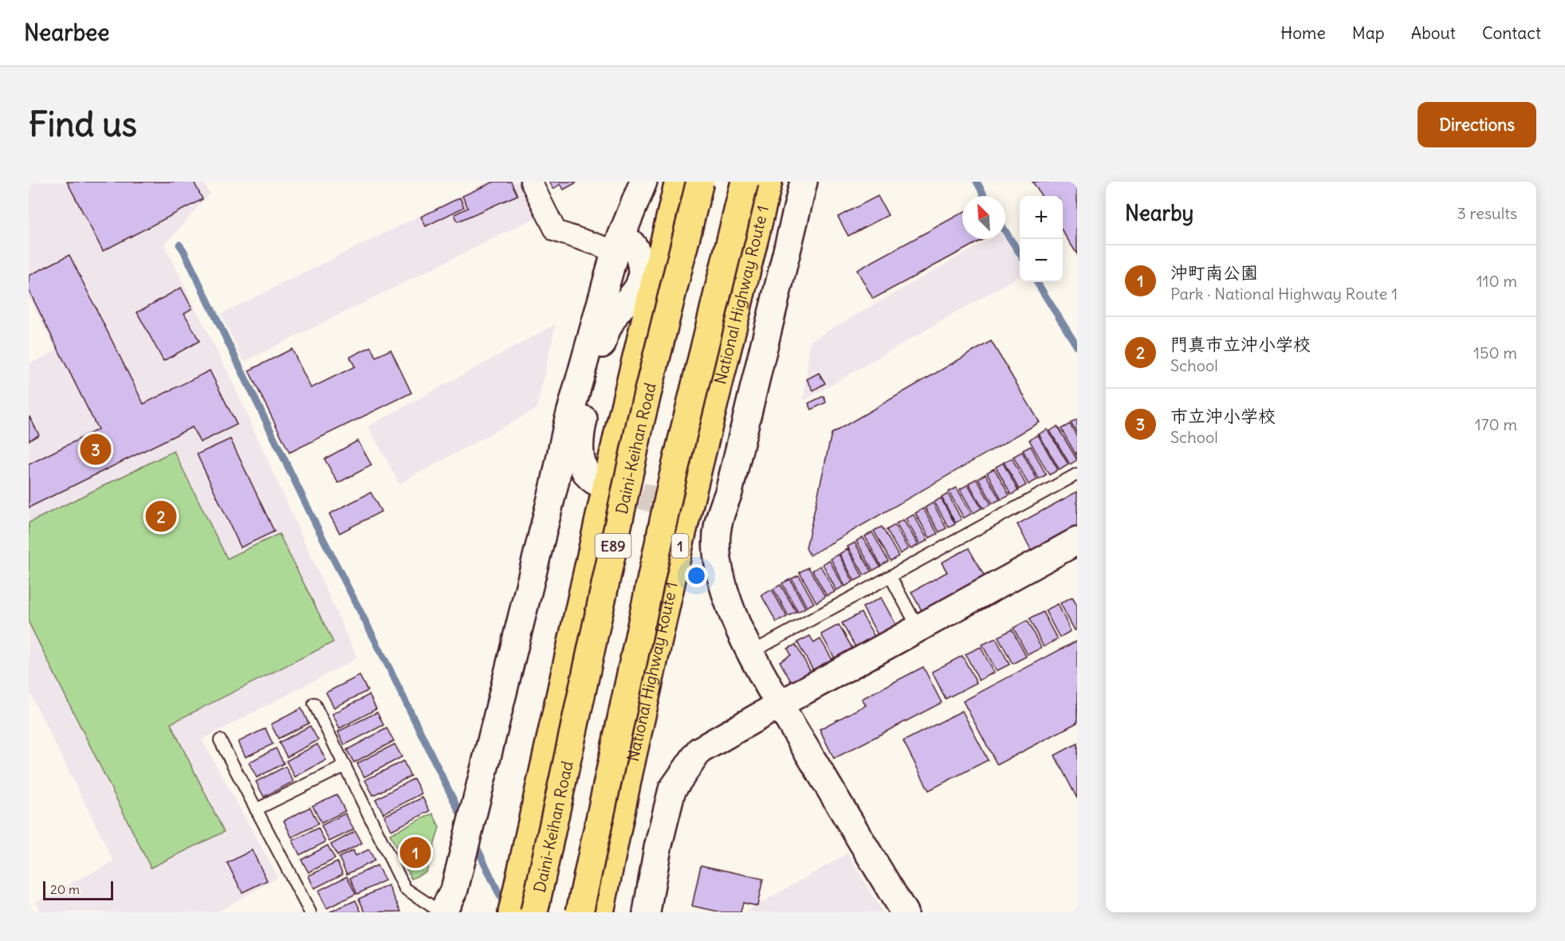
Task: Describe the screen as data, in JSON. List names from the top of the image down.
{
  "streets": {
    "highway": [
      "National Highway Route 1",
      "Daini-Keihan Road",
      "E89",
      "1"
    ]
  },
  "scale_bar": "20 m",
  "north": "top left",
  "page": {
    "header": "Nearbee",
    "nav": [
      "Home",
      "Map",
      "About",
      "Contact"
    ],
    "buttons": "Directions",
    "title": "Find us",
    "heading": ["Nearby", "3 results"],
    "map_buttons": ["+", "−"],
    "list": [
      {
        "mark": "1",
        "name": "沖町南公園",
        "note": "Park · National Highway Route 1",
        "value": "110 m"
      },
      {
        "mark": "2",
        "name": "門真市立沖小学校",
        "note": "School",
        "value": "150 m"
      },
      {
        "mark": "3",
        "name": "市立沖小学校",
        "note": "School",
        "value": "170 m"
      }
    ],
    "pins": ["3", "2", "1"],
    "scale": "20 m"
  }
}
